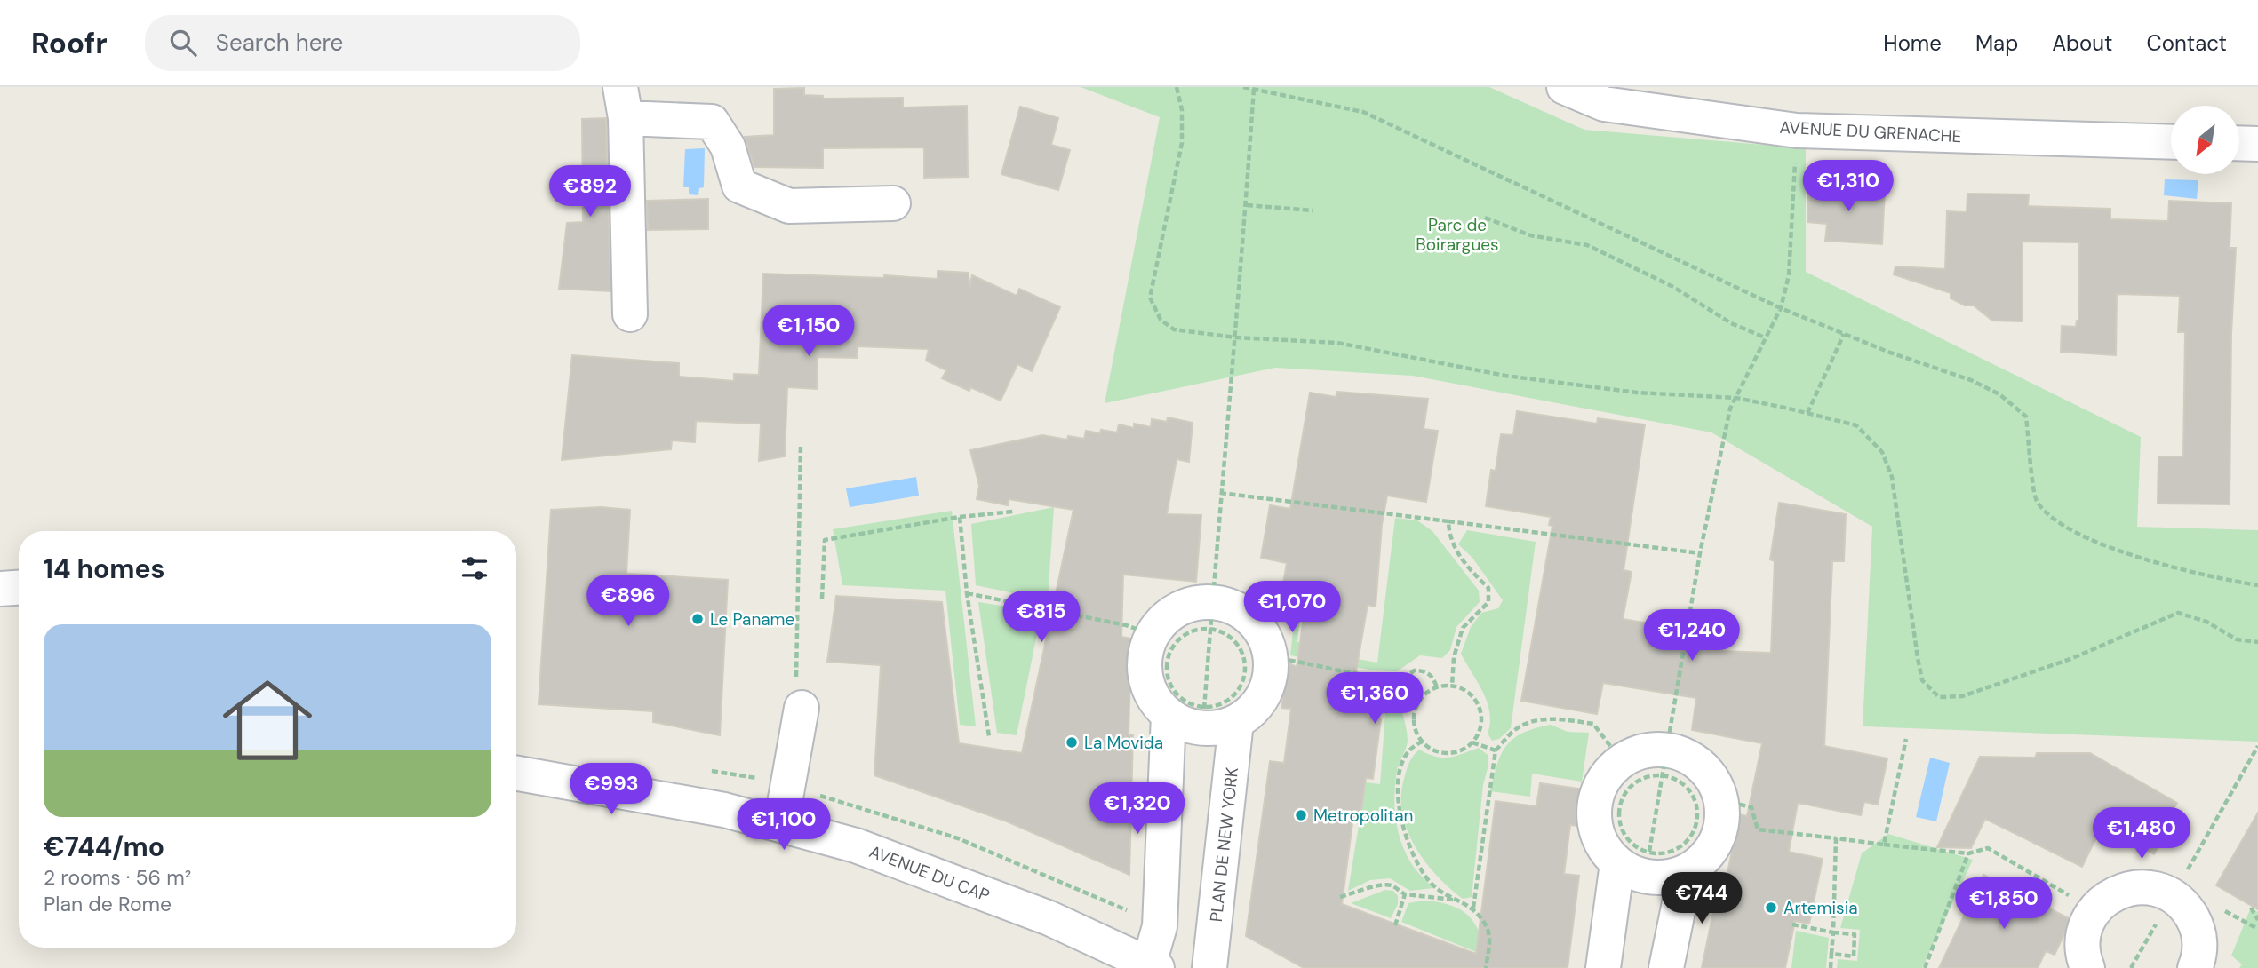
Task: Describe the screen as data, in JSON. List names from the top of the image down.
{
  "streets": {
    "street": ["AVENUE DU GRENACHE", "PLAN DE NEW YORK", "AVENUE DU CAP"]
  },
  "parks": ["Parc de Boirargues"],
  "places": [
    "Le Paname",
    "La Movida",
    "Metropolitan",
    "Artemisia"
  ],
  "north": "bottom left",
  "page": {
    "header": "Roofr",
    "search": "Search here",
    "nav": [
      "Home",
      "Map",
      "About",
      "Contact"
    ],
    "price": [
      "€1,310",
      "€892",
      "€1,150",
      "€896",
      "€1,070",
      "€815",
      "€1,240",
      "€1,360",
      "€993",
      "€1,320",
      "€1,100",
      "€1,480",
      "€744",
      "€1,850"
    ],
    "heading": "14 homes",
    "list": [
      {
        "name": "€744/mo",
        "note": "2 rooms · 56 m² · Plan de Rome"
      }
    ]
  }
}
